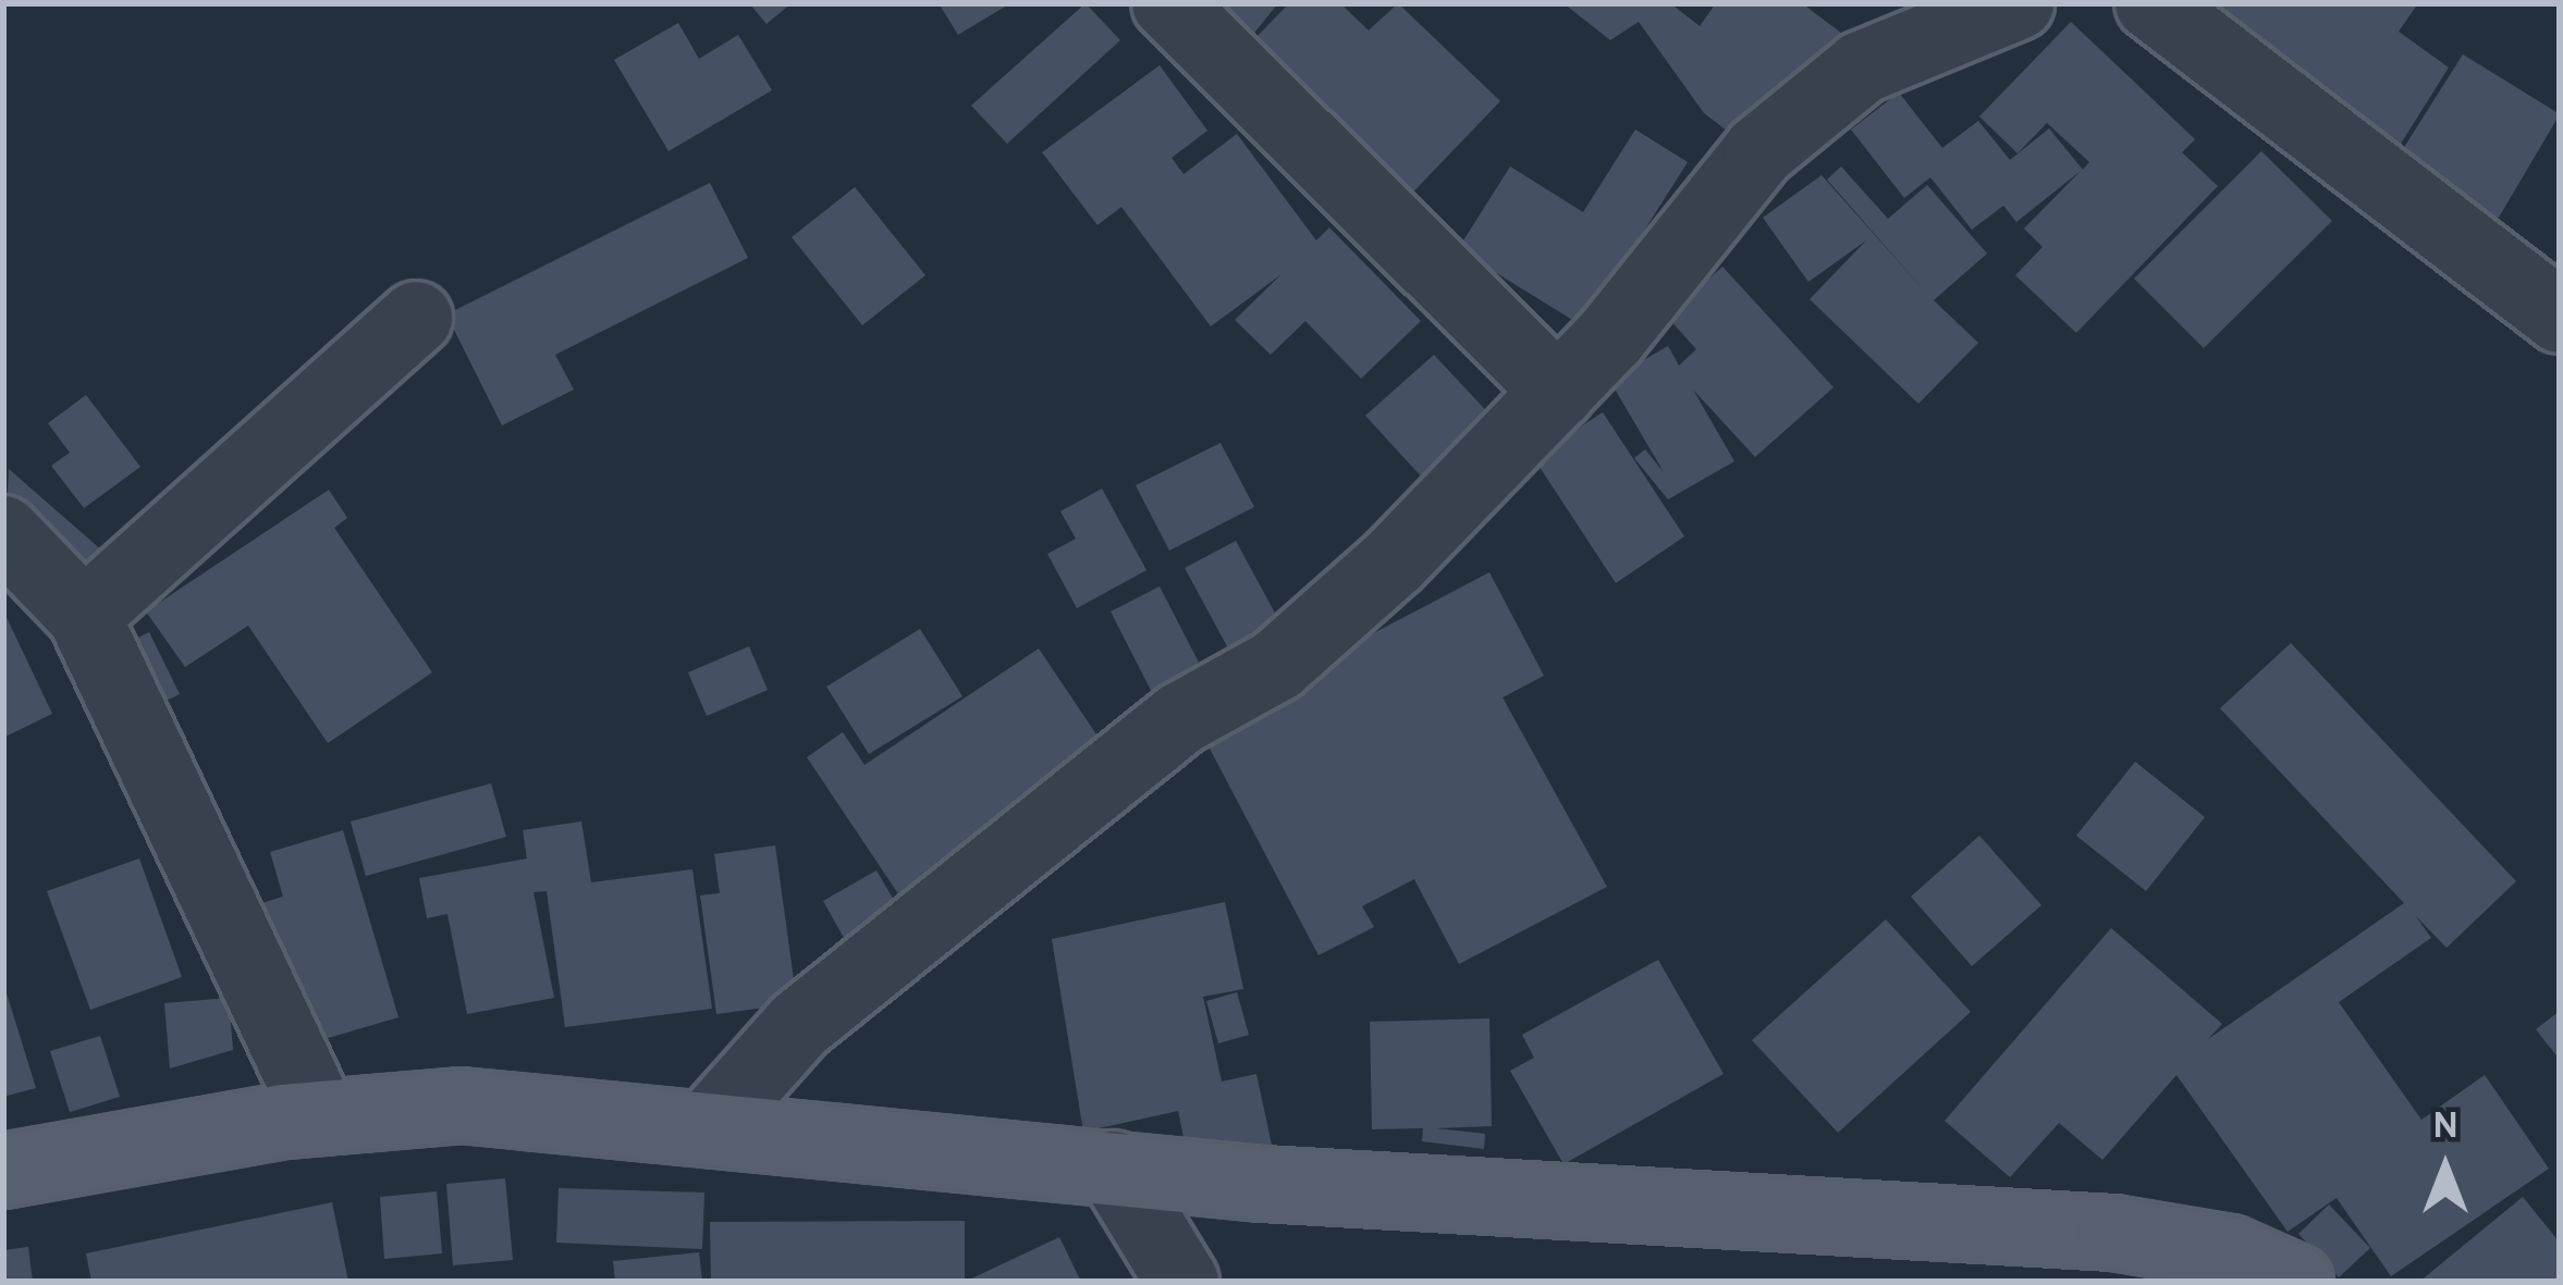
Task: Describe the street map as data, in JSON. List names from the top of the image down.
{
  "north": "top"
}
